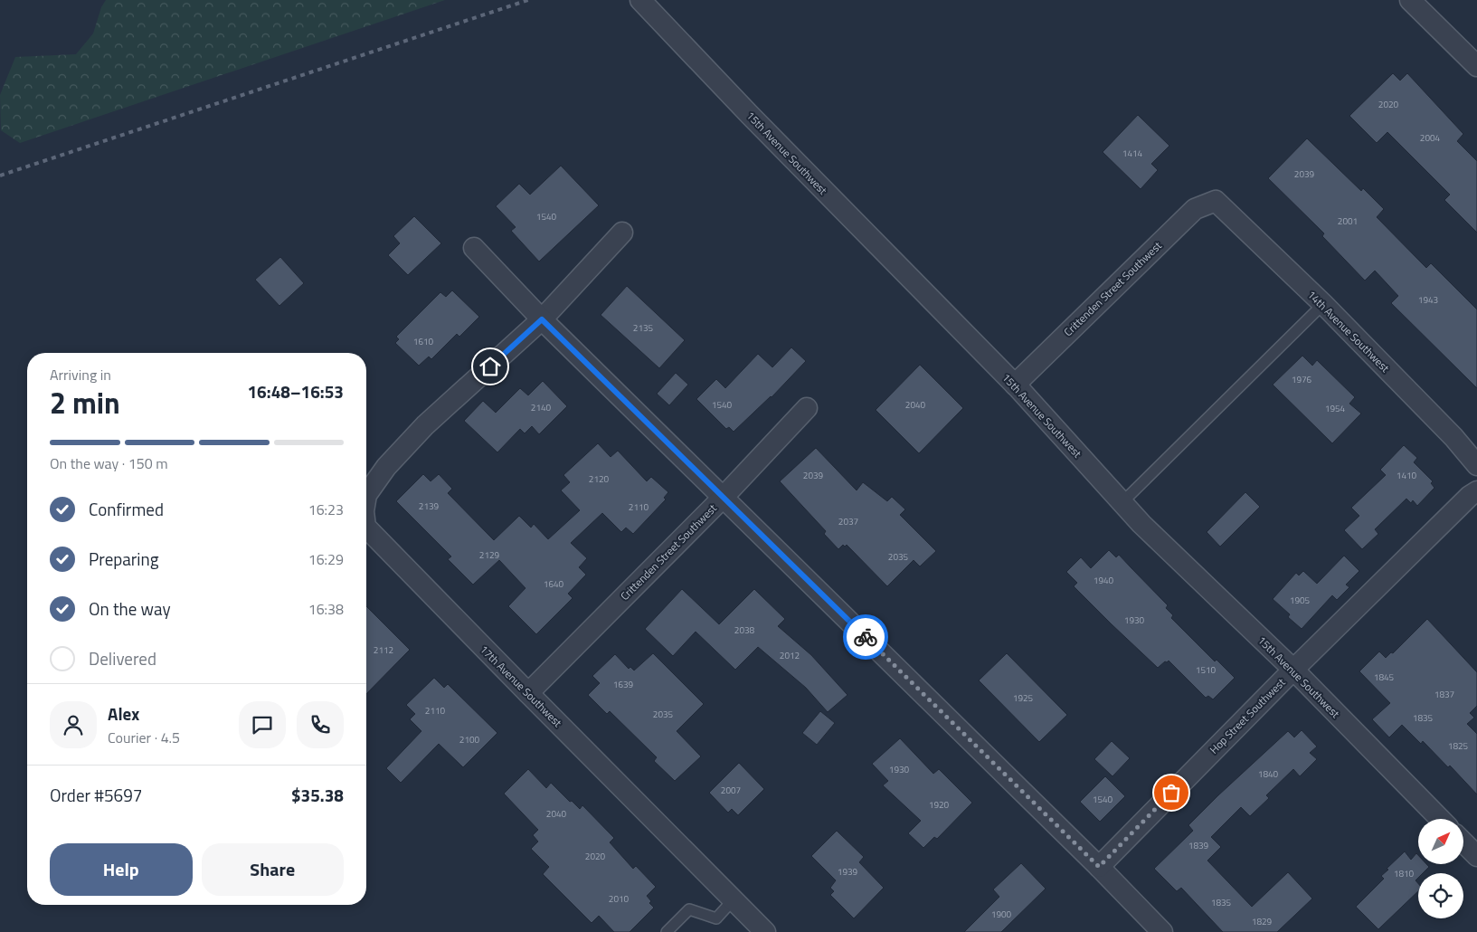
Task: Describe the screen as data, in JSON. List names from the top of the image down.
{
  "streets": {
    "street": [
      "15th Avenue Southwest",
      "Crittenden Street Southwest",
      "14th Avenue Southwest",
      "17th Avenue Southwest",
      "Hop Street Southwest"
    ]
  },
  "crossings": [
    ["15th Avenue Southwest", "Crittenden Street Southwest"],
    ["15th Avenue Southwest", "Hop Street Southwest"],
    ["Crittenden Street Southwest", "14th Avenue Southwest"],
    ["Crittenden Street Southwest", "17th Avenue Southwest"]
  ],
  "house_numbers": [
    "2020",
    "2004",
    "1414",
    "2039",
    "1540",
    "2001",
    "1943",
    "2135",
    "1610",
    "1976",
    "1540",
    "2040",
    "2140",
    "1954",
    "2039",
    "1410",
    "2120",
    "2139",
    "2110",
    "2037",
    "2129",
    "2035",
    "1940",
    "1640",
    "1905",
    "1930",
    "2038",
    "2112",
    "2012",
    "1510",
    "1845",
    "1639",
    "1837",
    "1925",
    "2110",
    "2035",
    "1835",
    "2100",
    "1825",
    "1930",
    "1840",
    "2007",
    "1540",
    "1920",
    "2040",
    "1839",
    "2020",
    "1939",
    "1810",
    "2010",
    "1835",
    "1900",
    "1829"
  ],
  "north": "top right",
  "page": {
    "heading": ["2 min", "Arriving in", "16:48–16:53"],
    "panel": [
      "Alex",
      "Courier · 4.5",
      "Order #5697",
      "$35.38"
    ],
    "bar": "On the way · 150 m",
    "list": [
      ["Confirmed", "16:23"],
      ["Preparing", "16:29"],
      ["On the way", "16:38"],
      "Delivered"
    ],
    "buttons": ["Help", "Share"]
  }
}
